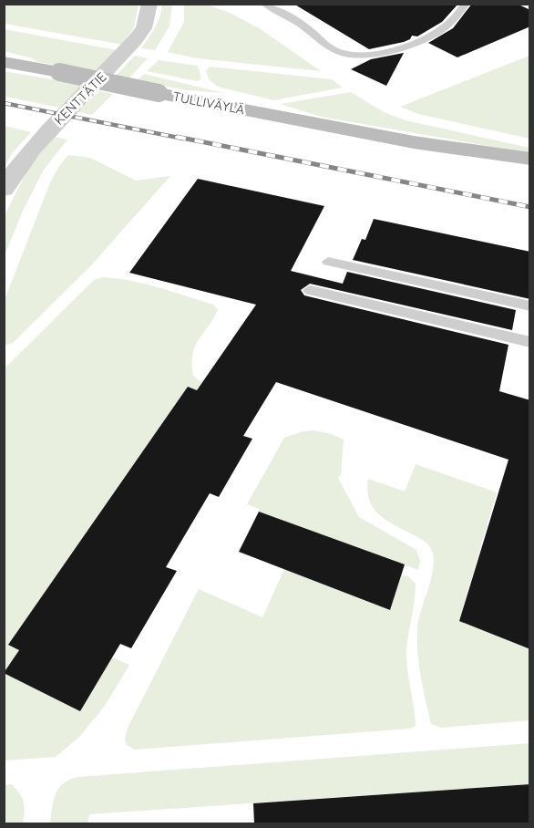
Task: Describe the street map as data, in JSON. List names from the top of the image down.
{
  "streets": {
    "main road": ["TULLIVÄYLÄ"],
    "street": ["KENTTÄTIE"]
  }
}
